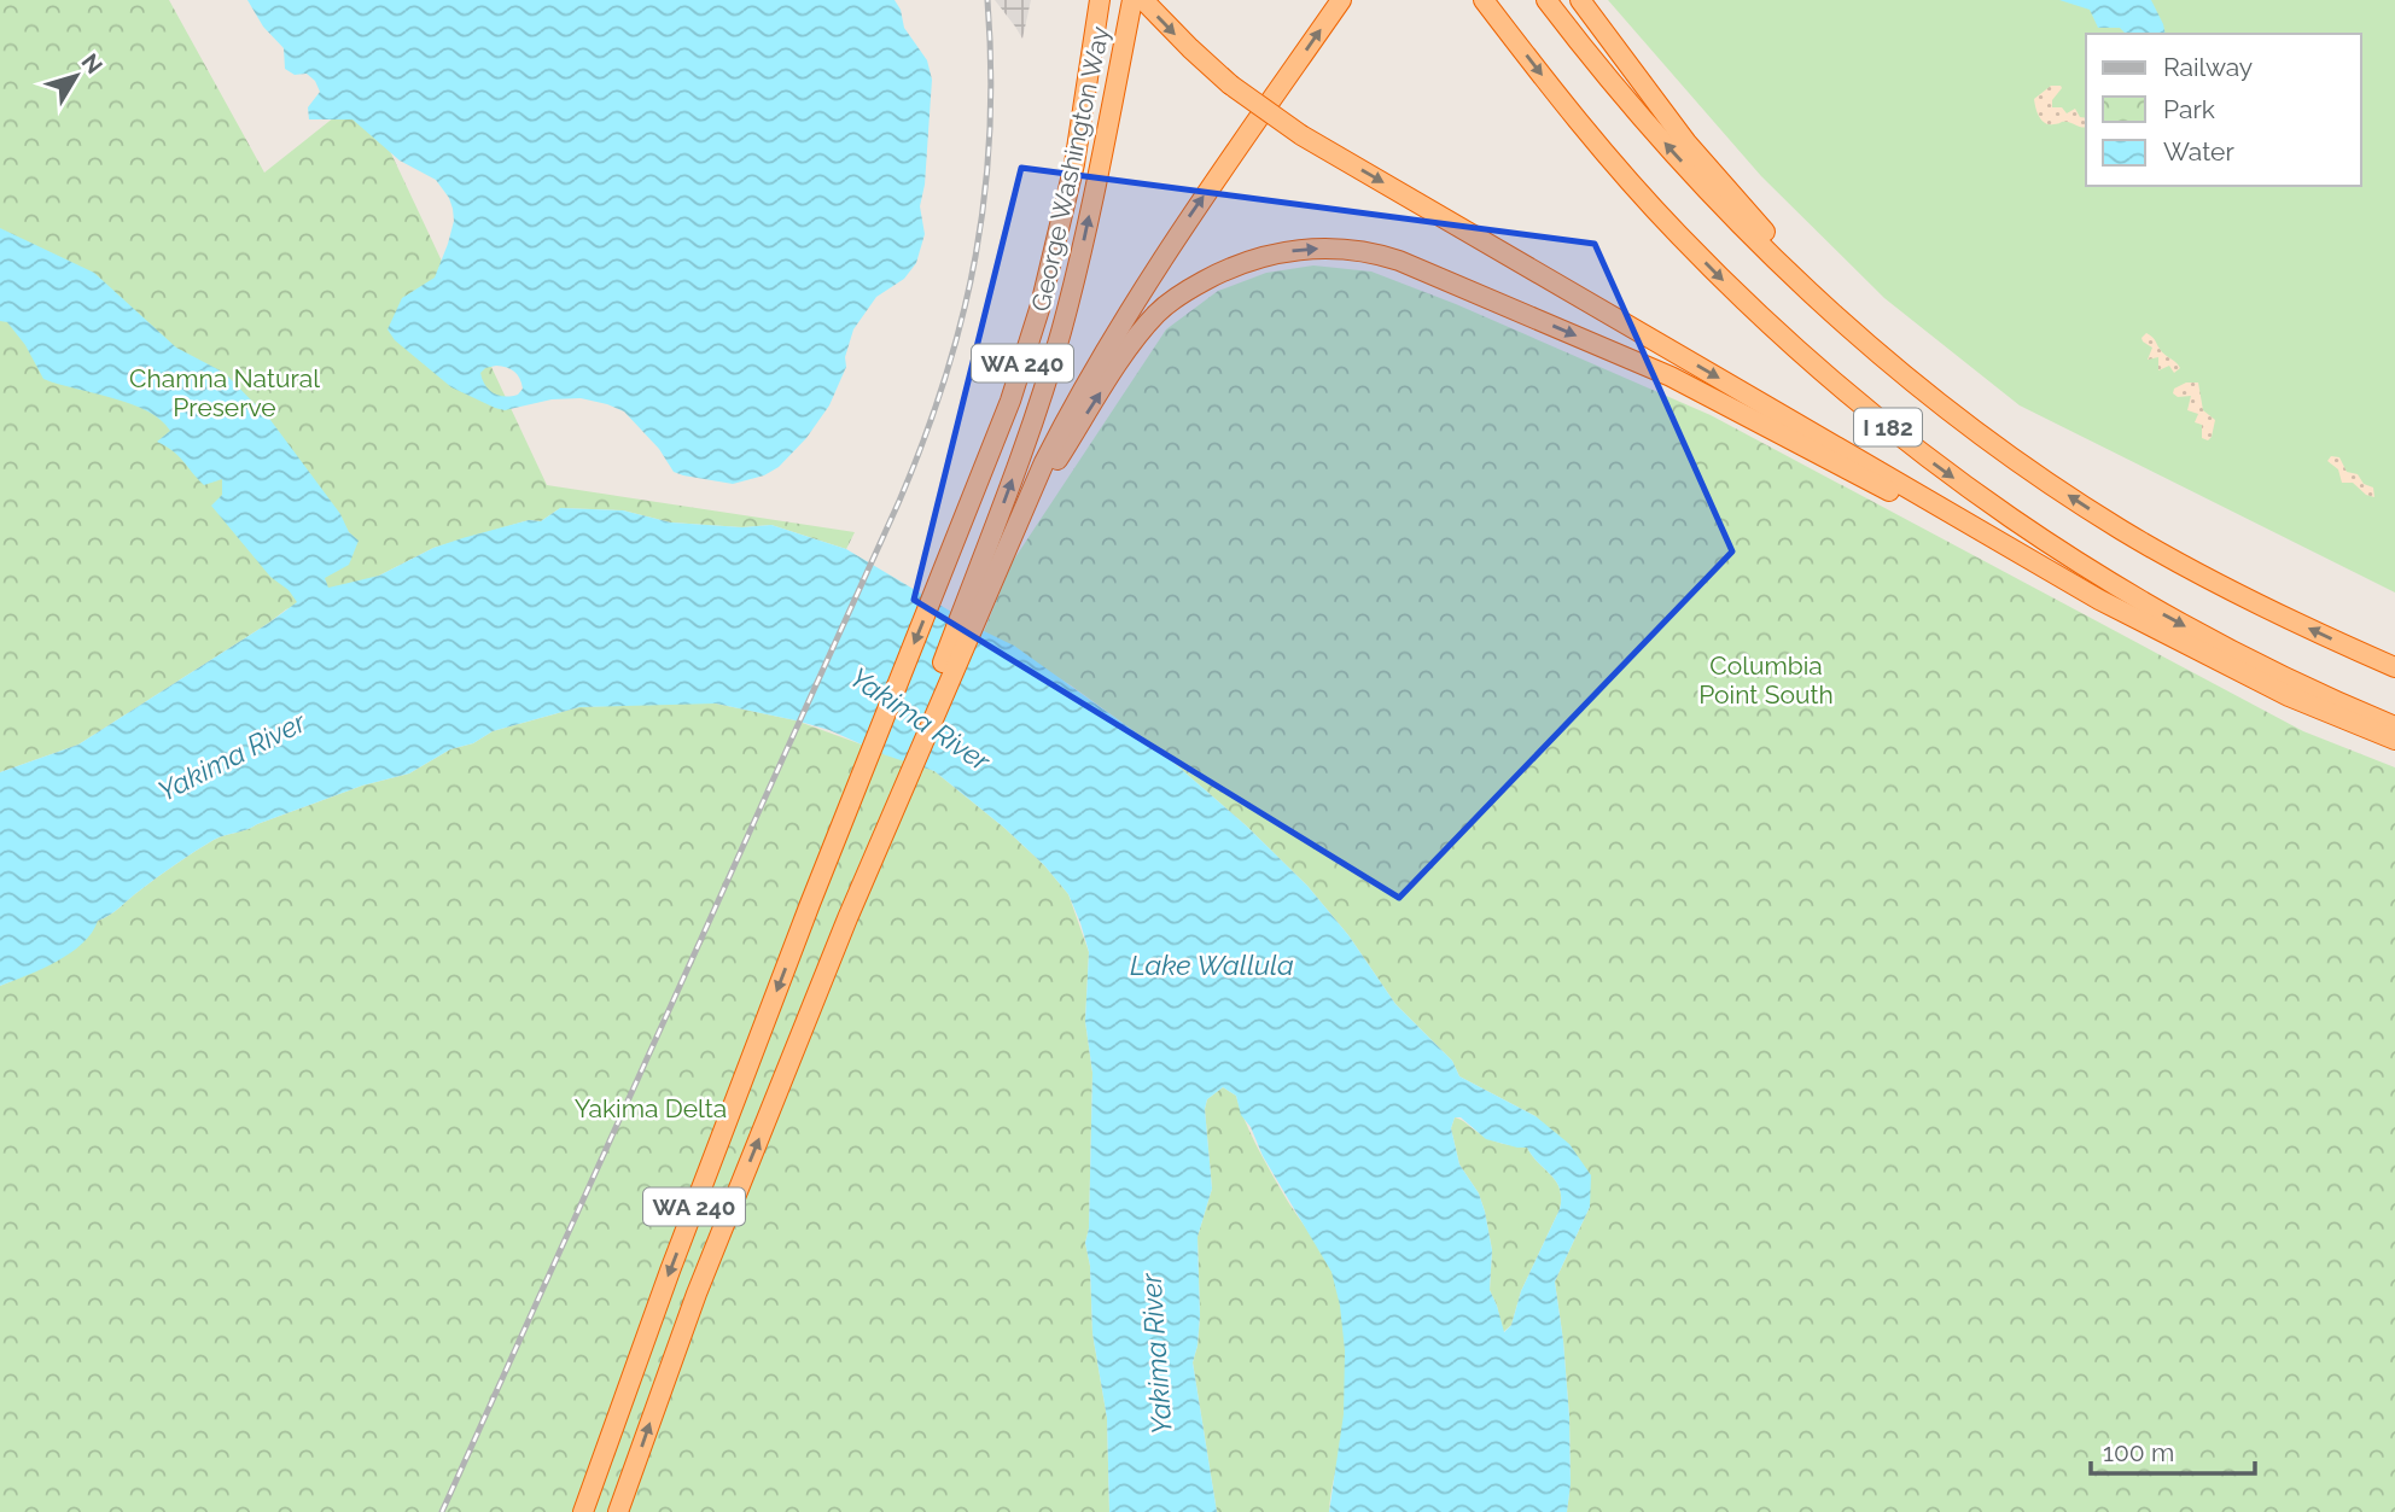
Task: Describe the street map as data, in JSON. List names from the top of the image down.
{
  "streets": {
    "highway": ["George Washington Way", "WA 240", "I 182"]
  },
  "crossings": [
    ["George Washington Way", "WA 240"]
  ],
  "water": ["Yakima River", "Lake Wallula"],
  "parks": ["Chamna Natural Preserve", "Columbia Point South", "Yakima Delta"],
  "legend": ["Railway", "Park", "Water"],
  "scale_bar": "100 m",
  "north": "top right"
}
